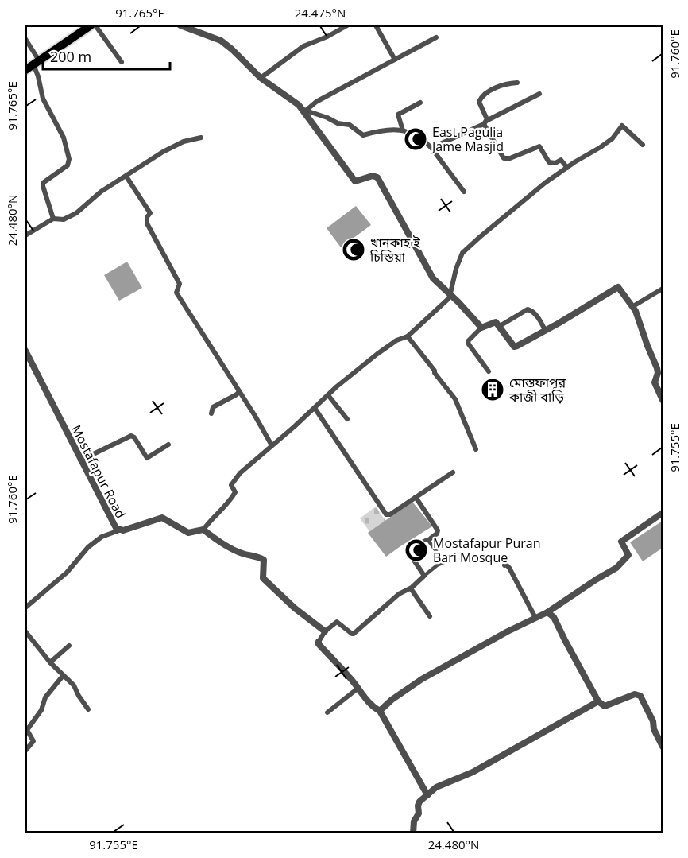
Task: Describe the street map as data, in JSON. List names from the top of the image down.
{
  "streets": {
    "street": ["Mostafapur Road"]
  },
  "places": {
    "mosque": ["East Pagulia Jame Masjid", "খানকাহ ই চিস্তিয়া", "Mostafapur Puran Bari Mosque"],
    "building": ["মোস্তফাপুর কাজী বাড়ি"]
  },
  "scale_bar": "200 m",
  "coordinates": [
    "91.765°E",
    "24.475°N",
    "91.760°E",
    "24.480°N",
    "91.755°E"
  ]
}
